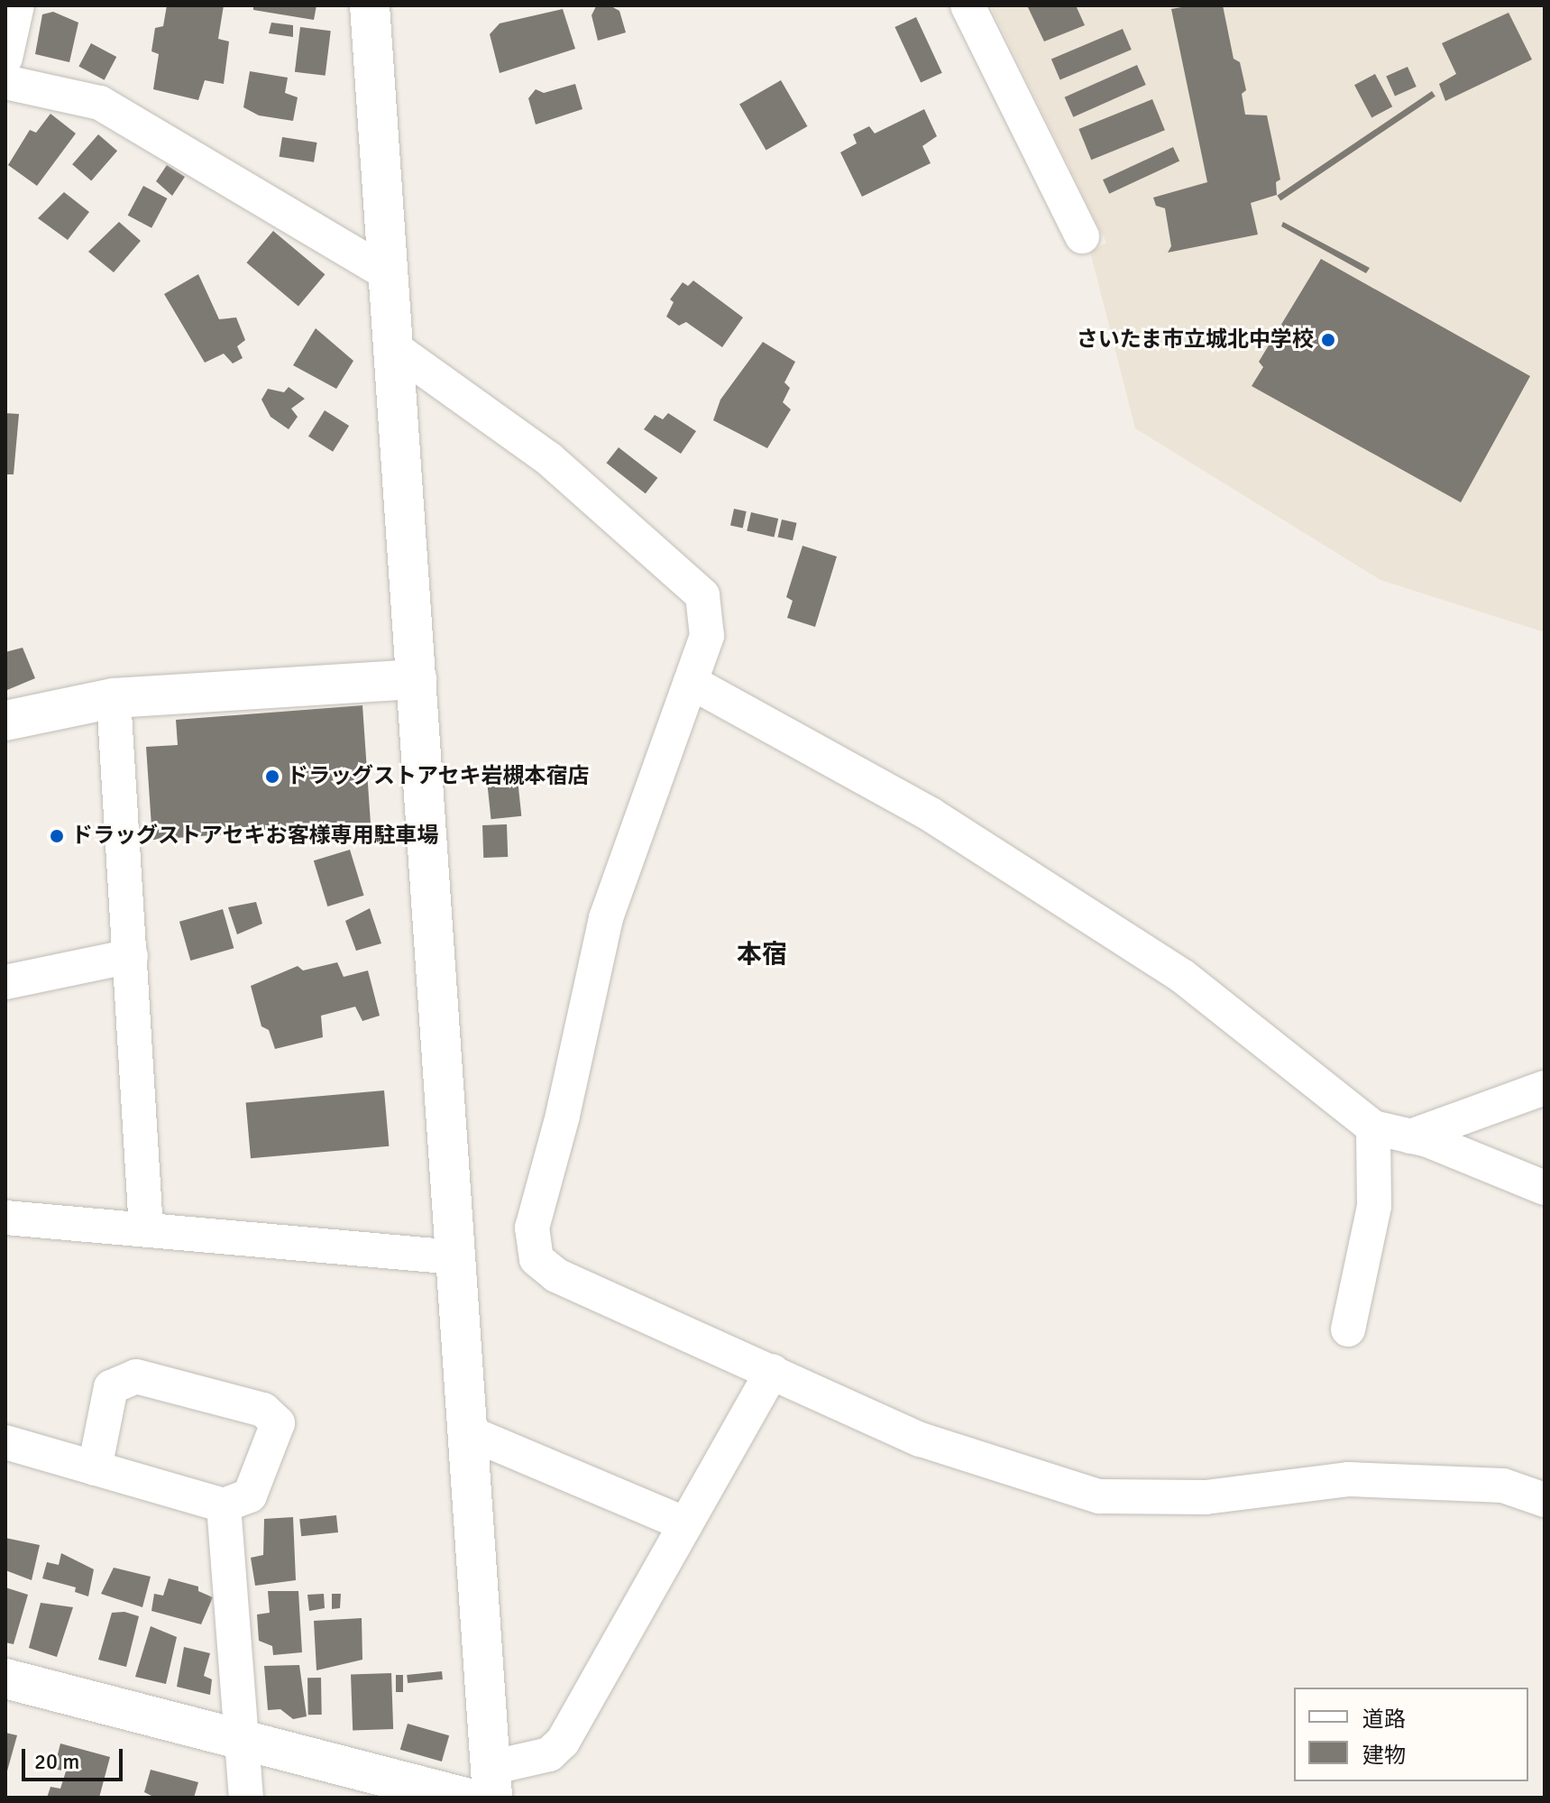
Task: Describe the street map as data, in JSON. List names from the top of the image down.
{
  "districts": ["本宿"],
  "places": ["さいたま市立城北中学校", "ドラッグストアセキ岩槻本宿店", "ドラッグストアセキお客様専用駐車場"],
  "legend": ["道路", "建物"],
  "scale_bar": "20 m"
}
